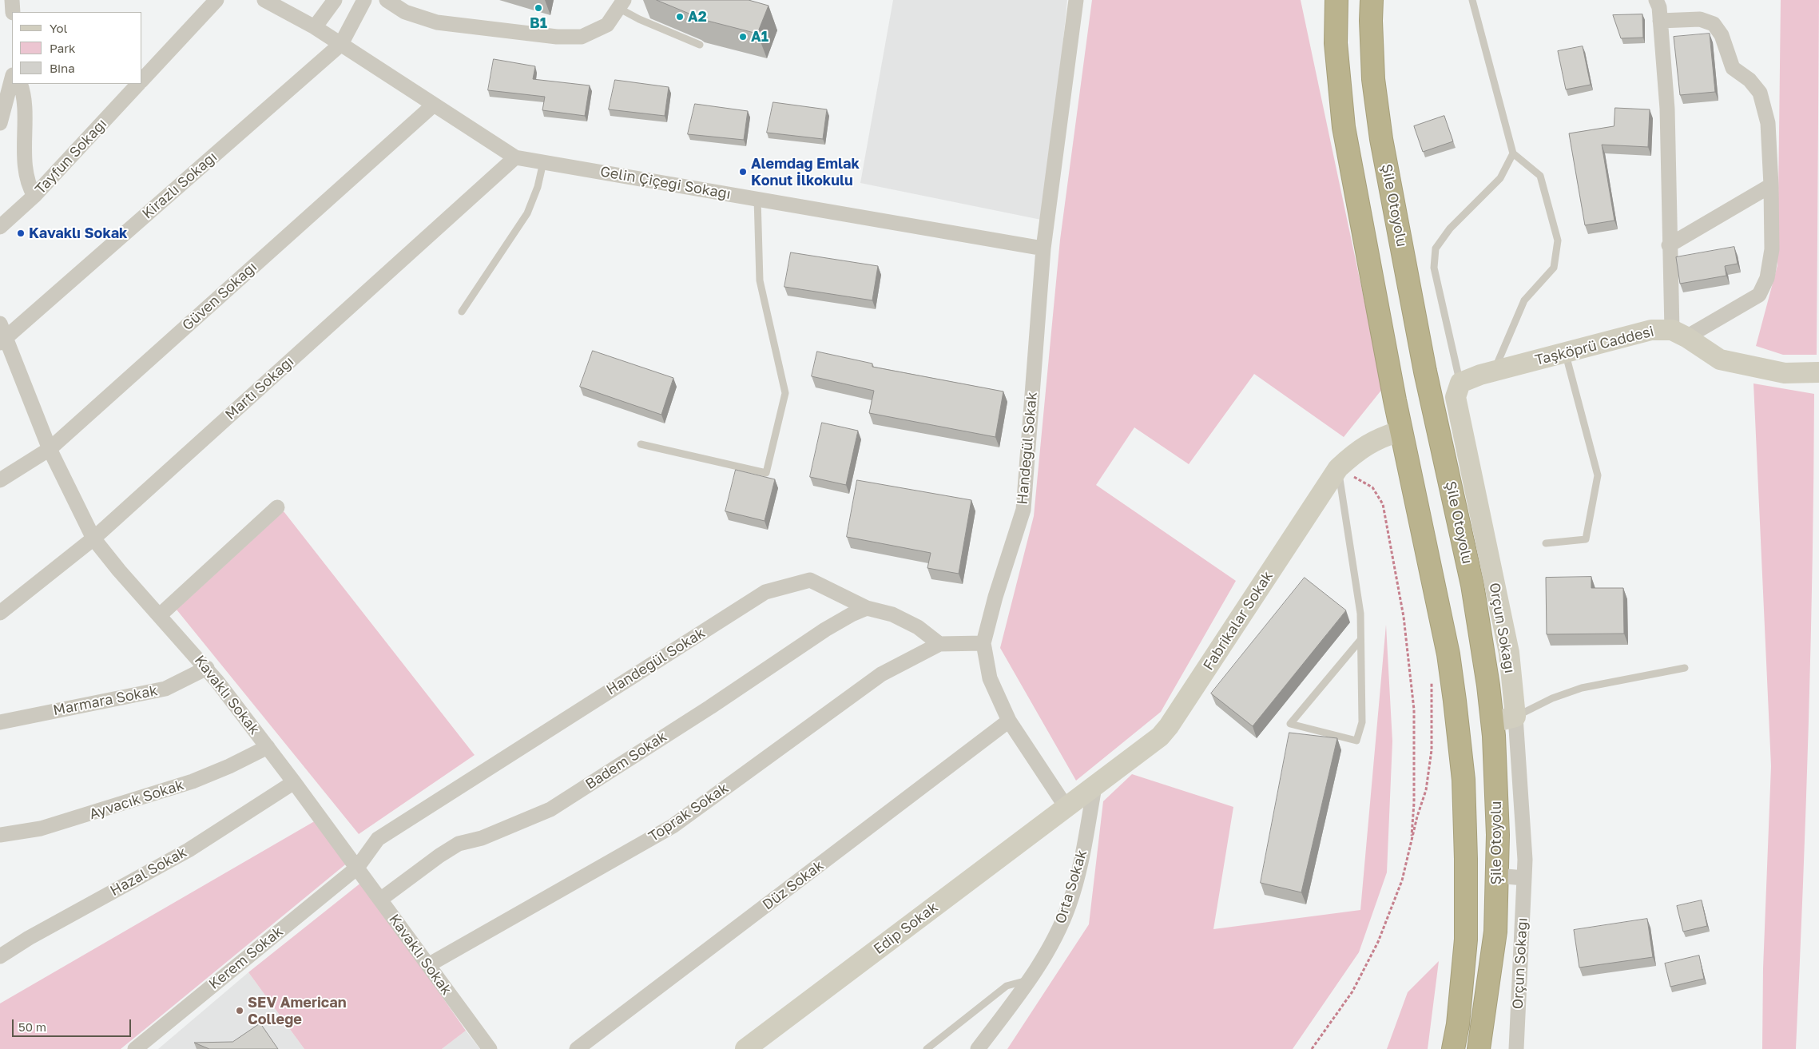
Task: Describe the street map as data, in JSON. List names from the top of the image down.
{
  "streets": {
    "highway": ["Şile Otoyolu"],
    "main road": [
      "Taşköprü Caddesi",
      "Fabrikalar Sokak",
      "Orçun Sokağı",
      "Edip Sokak"
    ],
    "street": [
      "Tayfun Sokağı",
      "Gelin Çiçeği Sokağı",
      "Kirazlı Sokağı",
      "Güven Sokağı",
      "Martı Sokağı",
      "Handegül Sokak",
      "Kavaklı Sokak",
      "Marmara Sokak",
      "Badem Sokak",
      "Ayvacık Sokak",
      "Toprak Sokak",
      "Hazal Sokak",
      "Düz Sokak",
      "Orta Sokak",
      "Kerem Sokak"
    ]
  },
  "crossings": [
    ["Gelin Çiçeği Sokağı", "Kirazlı Sokağı"],
    ["Gelin Çiçeği Sokağı", "Güven Sokağı"],
    ["Gelin Çiçeği Sokağı", "Martı Sokağı"],
    ["Gelin Çiçeği Sokağı", "Handegül Sokak"],
    ["Kirazlı Sokağı", "Kavaklı Sokak"],
    ["Güven Sokağı", "Kavaklı Sokak"],
    ["Taşköprü Caddesi", "Orçun Sokağı"],
    ["Martı Sokağı", "Kavaklı Sokak"],
    ["Handegül Sokak", "Fabrikalar Sokak"],
    ["Handegül Sokak", "Kavaklı Sokak"],
    ["Handegül Sokak", "Badem Sokak"],
    ["Handegül Sokak", "Toprak Sokak"],
    ["Handegül Sokak", "Düz Sokak"],
    ["Handegül Sokak", "Edip Sokak"],
    ["Handegül Sokak", "Kerem Sokak"],
    ["Fabrikalar Sokak", "Orta Sokak"],
    ["Fabrikalar Sokak", "Edip Sokak"],
    ["Kavaklı Sokak", "Marmara Sokak"],
    ["Kavaklı Sokak", "Badem Sokak"],
    ["Kavaklı Sokak", "Ayvacık Sokak"],
    ["Kavaklı Sokak", "Toprak Sokak"],
    ["Kavaklı Sokak", "Hazal Sokak"],
    ["Kavaklı Sokak", "Kerem Sokak"]
  ],
  "places": [
    "B1",
    "A2",
    "A1",
    "Alemdağ Emlak Konut İlkokulu",
    "Kavaklı Sokak",
    "SEV American College"
  ],
  "legend": ["Yol", "Park", "Bina"],
  "scale_bar": "50 m"
}
